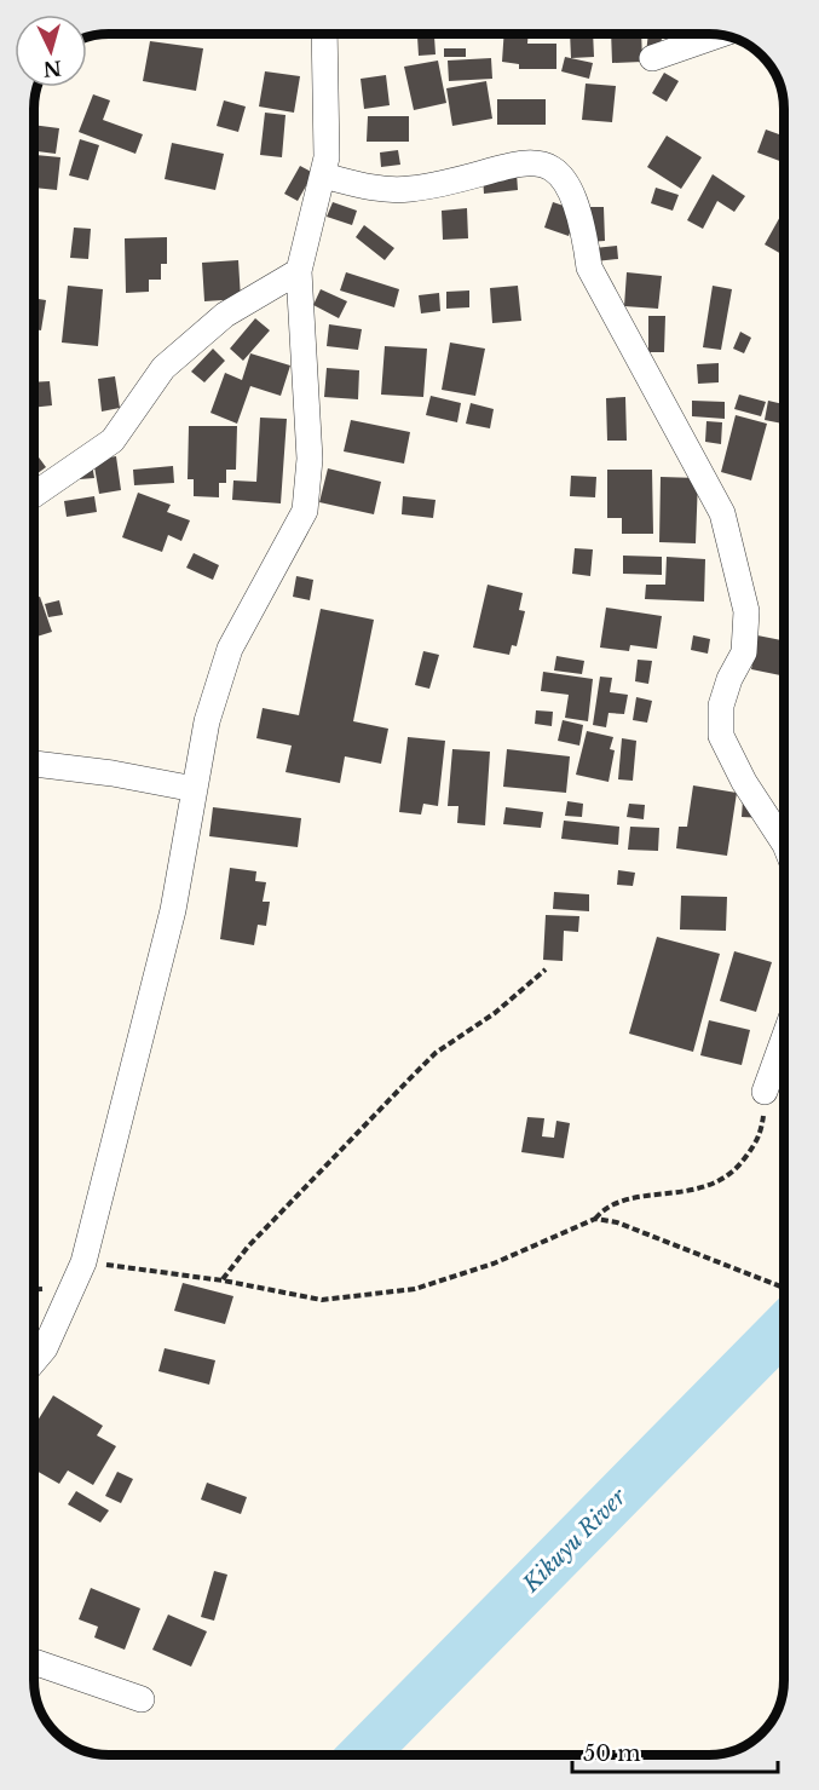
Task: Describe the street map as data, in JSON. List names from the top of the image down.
{
  "water": ["Kikuyu River"],
  "scale_bar": "50 m",
  "north": "bottom"
}
